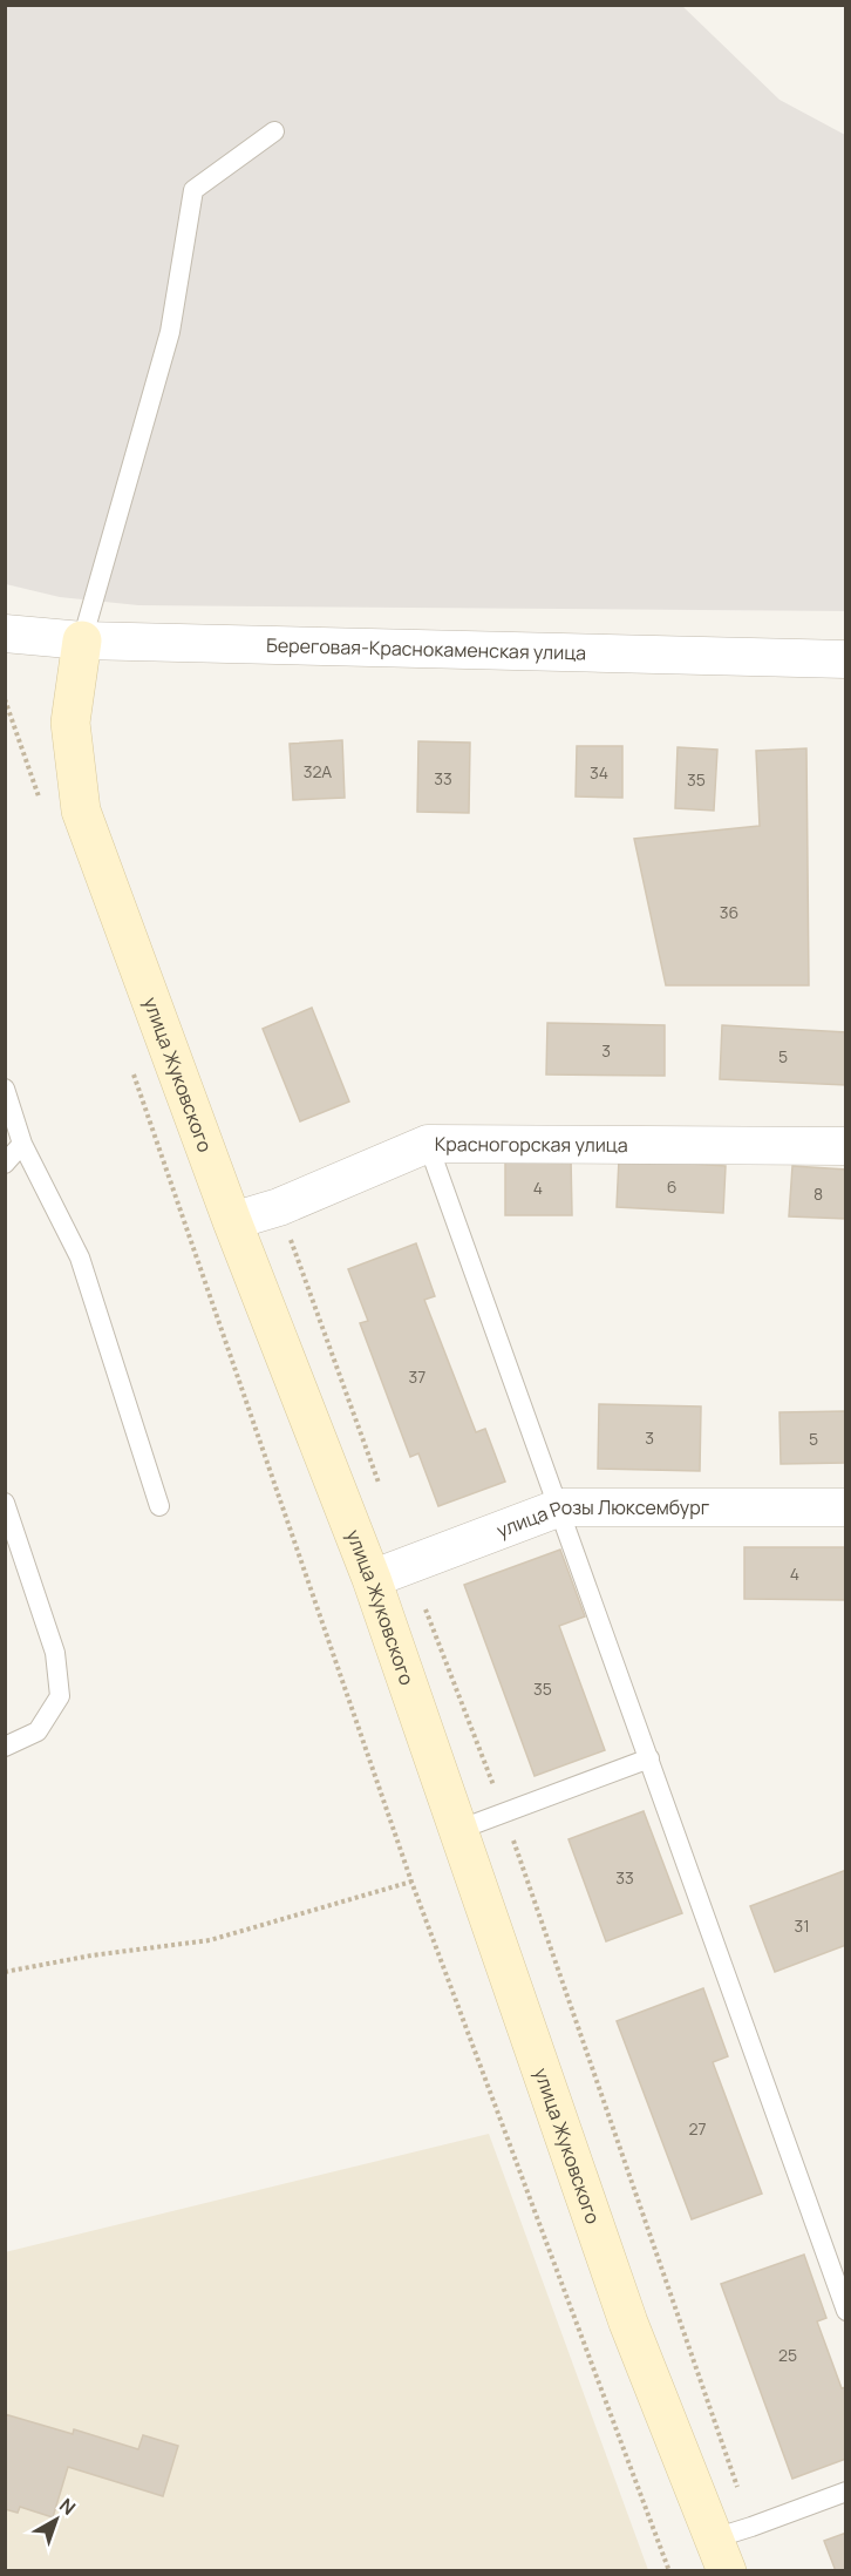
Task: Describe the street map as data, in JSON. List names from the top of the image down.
{
  "streets": {
    "street": [
      "Береговая-Краснокаменская улица",
      "улица Жуковского",
      "Красногорская улица",
      "улица Розы Люксембург"
    ]
  },
  "crossings": [
    ["Береговая-Краснокаменская улица", "улица Жуковского"],
    ["улица Жуковского", "Красногорская улица"],
    ["улица Жуковского", "улица Розы Люксембург"]
  ],
  "house_numbers": [
    "32А",
    "34",
    "33",
    "35",
    "36",
    "3",
    "5",
    "6",
    "4",
    "8",
    "37",
    "3",
    "5",
    "4",
    "35",
    "33",
    "31",
    "27",
    "25"
  ],
  "north": "top right"
}
